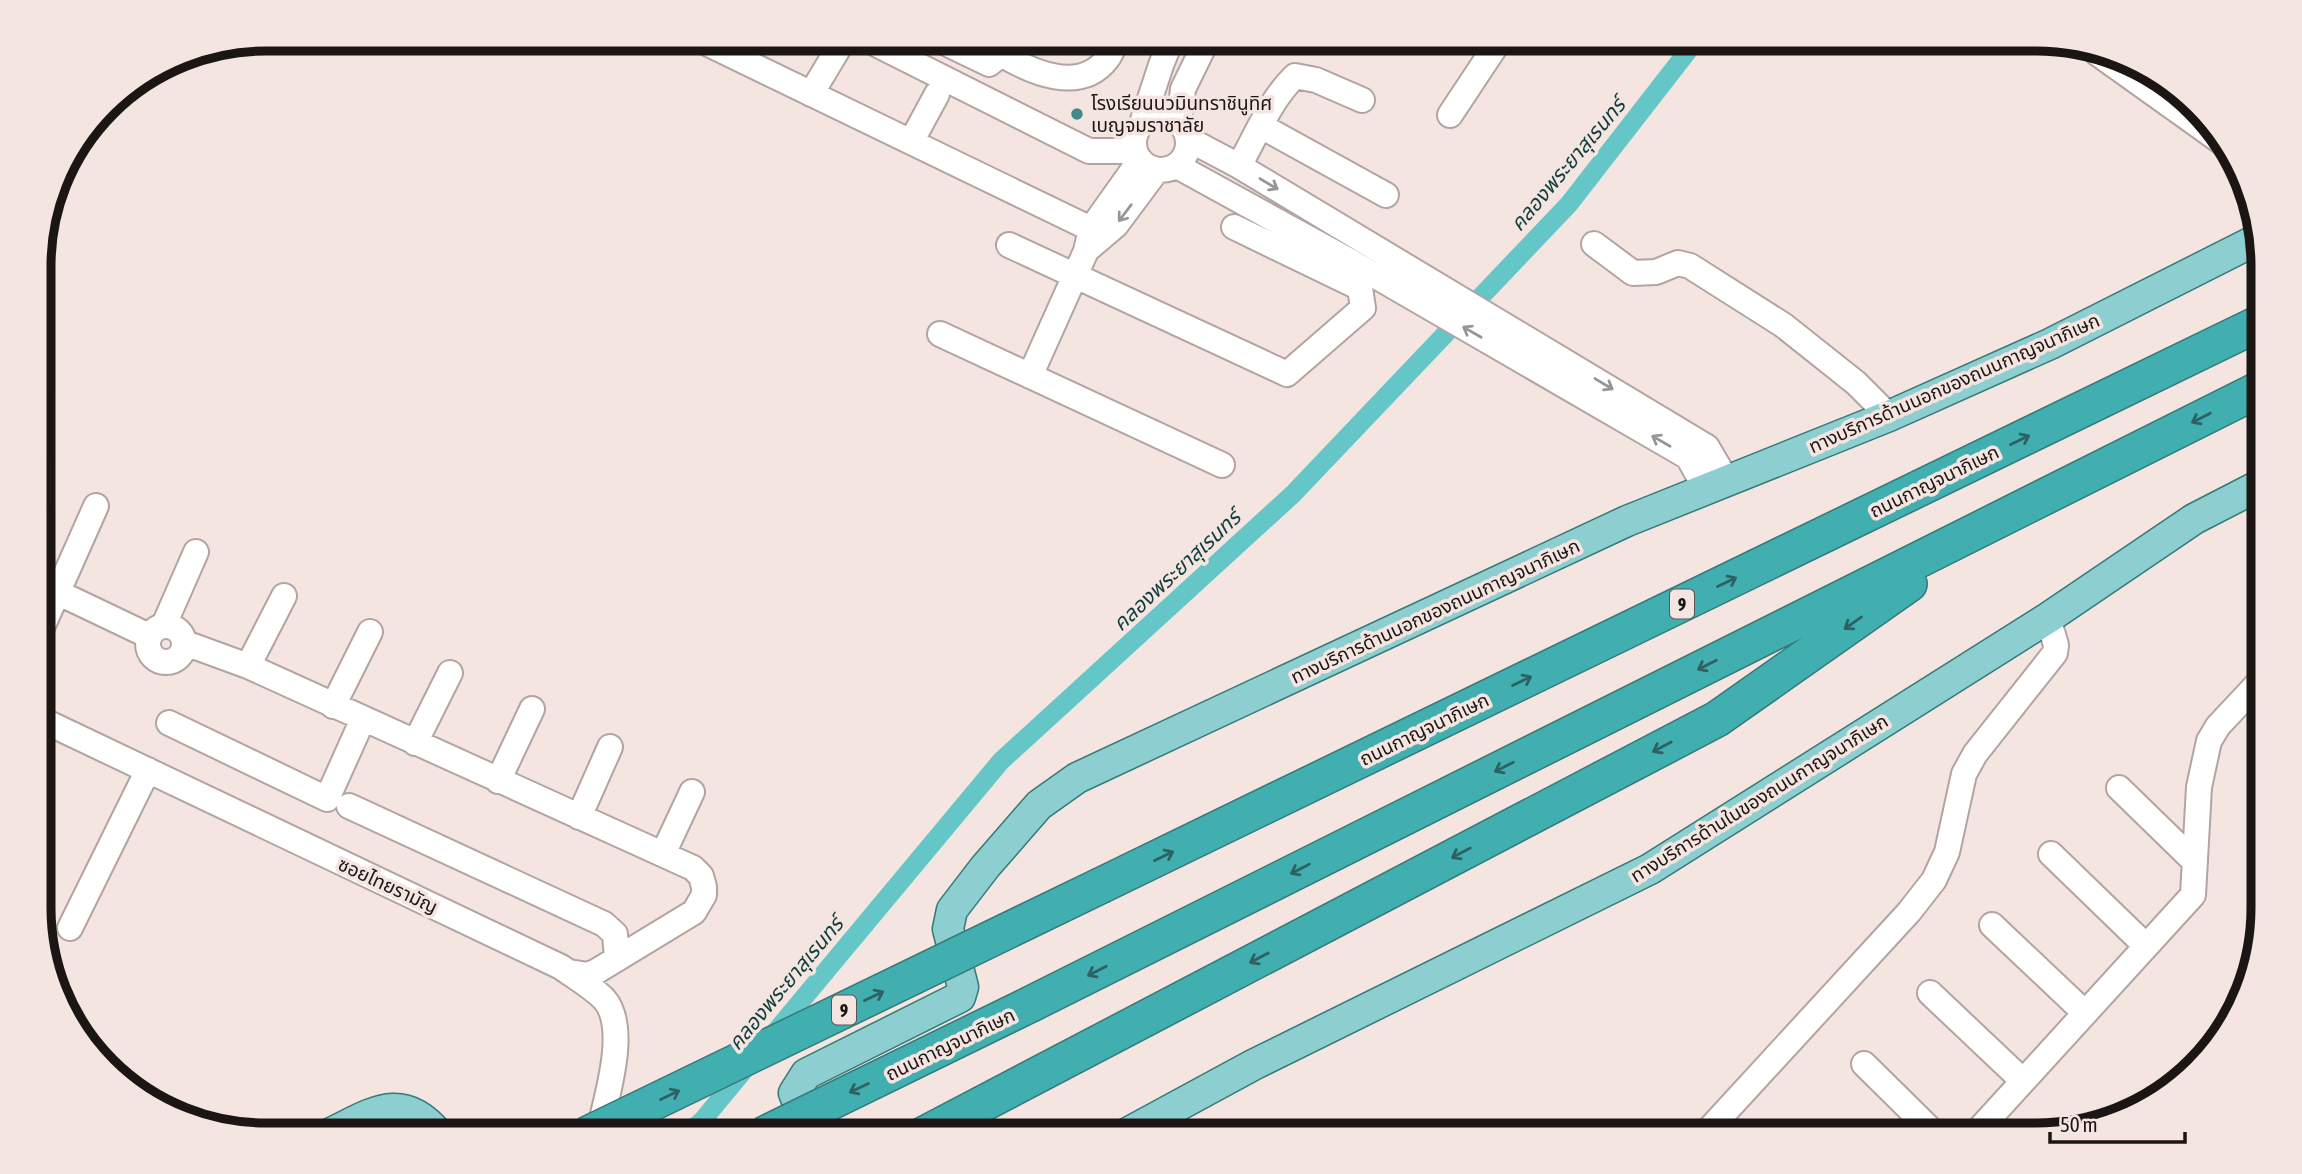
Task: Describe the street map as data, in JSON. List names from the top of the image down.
{
  "streets": {
    "highway": ["ถนนกาญจนาภิเษก", "9"],
    "main road": ["ทางบริการด้านนอกของถนนกาญจนาภิเษก", "ทางบริการด้านในของถนนกาญจนาภิเษก"],
    "street": ["ซอยไทยรามัญ"]
  },
  "water": ["คลองพระยาสุเรนทร์"],
  "places": ["โรงเรียนนวมินทราชินูทิศ เบญจมราชาลัย"],
  "scale_bar": "50 m"
}
